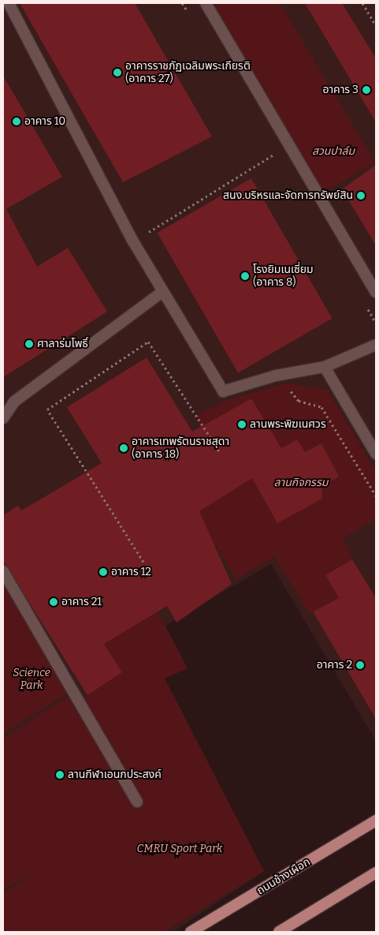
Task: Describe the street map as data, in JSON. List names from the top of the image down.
{
  "streets": {
    "main road": ["ถนนช้างเผือก"]
  },
  "parks": [
    "สวนปาล์ม",
    "ลานกิจกรรม",
    "Science Park",
    "CMRU Sport Park"
  ],
  "places": [
    "อาคารราชภัฏเฉลิมพระเกียรติ (อาคาร 27)",
    "อาคาร 3",
    "อาคาร 10",
    "สนง.บริหรและจัดการทรัพย์สิน",
    "โรงยิมเนเซี่ยม (อาคาร 8)",
    "ศาลาร่มโพธิ์",
    "ลานพระพิฆเนศวร",
    "อาคารเทพรัตนราชสุดา (อาคาร 18)",
    "อาคาร 12",
    "อาคาร 21",
    "อาคาร 2",
    "ลานกีฬาเอนกประสงค์"
  ]
}
